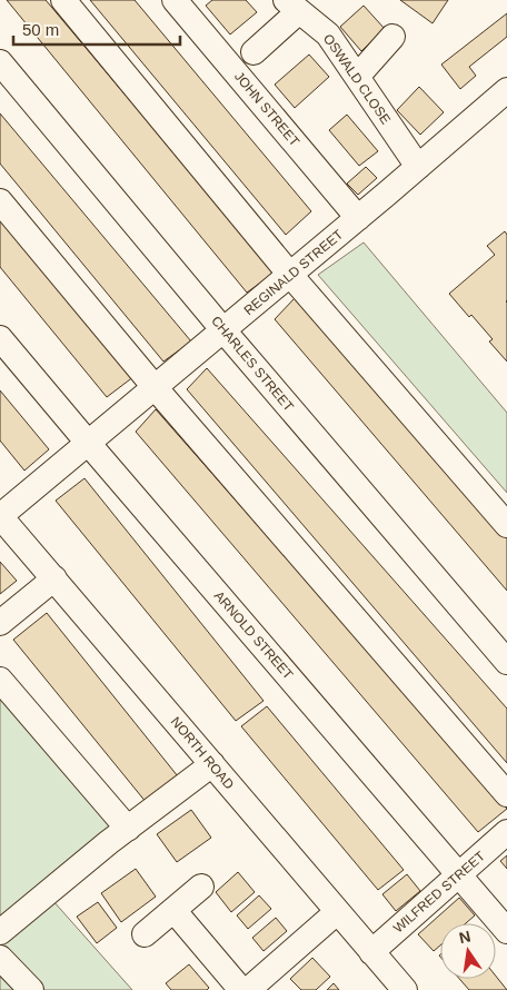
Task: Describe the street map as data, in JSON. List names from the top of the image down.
{
  "streets": {
    "street": [
      "OSWALD CLOSE",
      "JOHN STREET",
      "REGINALD STREET",
      "CHARLES STREET",
      "ARNOLD STREET",
      "NORTH ROAD",
      "WILFRED STREET"
    ]
  },
  "crossings": [
    ["OSWALD CLOSE", "REGINALD STREET"],
    ["JOHN STREET", "REGINALD STREET"],
    ["REGINALD STREET", "CHARLES STREET"],
    ["REGINALD STREET", "ARNOLD STREET"],
    ["REGINALD STREET", "NORTH ROAD"],
    ["ARNOLD STREET", "WILFRED STREET"],
    ["NORTH ROAD", "WILFRED STREET"]
  ],
  "scale_bar": "50 m",
  "north": "top"
}
